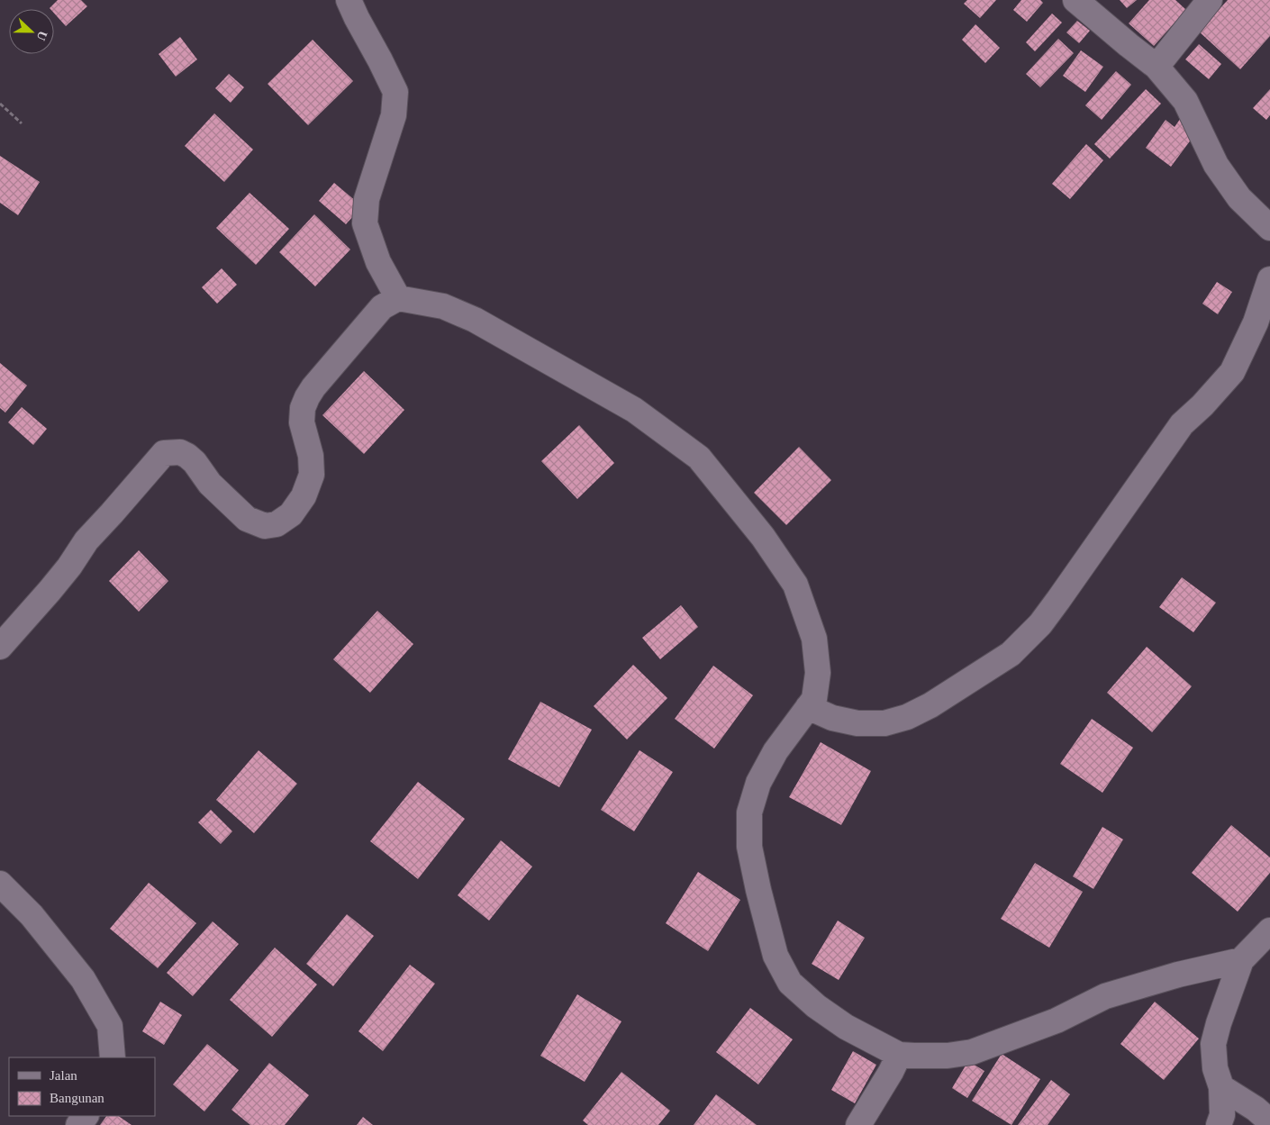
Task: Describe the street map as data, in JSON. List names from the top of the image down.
{
  "legend": ["Jalan", "Bangunan"],
  "north": "right"
}
